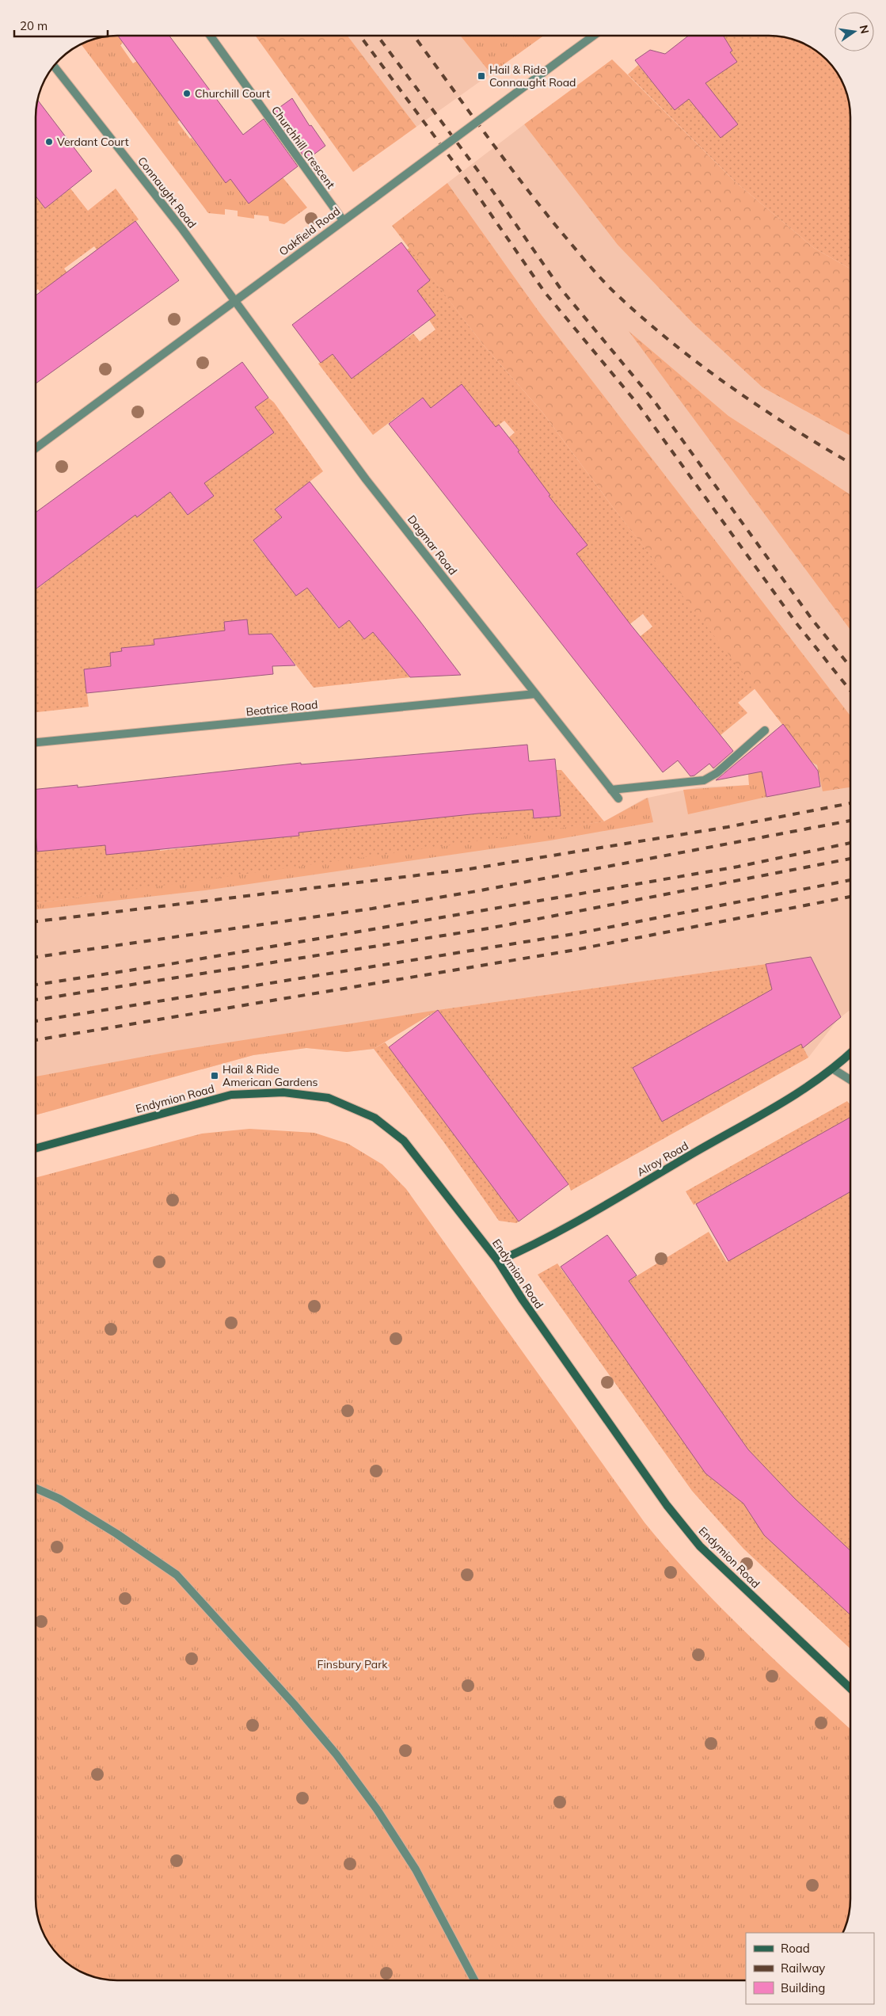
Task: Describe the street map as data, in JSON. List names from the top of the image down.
{
  "streets": {
    "main road": ["Endymion Road", "Alroy Road"],
    "street": [
      "Churchhill Crescent",
      "Connaught Road",
      "Oakfield Road",
      "Dagmar Road",
      "Beatrice Road"
    ]
  },
  "crossings": [
    ["Churchhill Crescent", "Oakfield Road"],
    ["Connaught Road", "Oakfield Road"],
    ["Connaught Road", "Dagmar Road"],
    ["Oakfield Road", "Dagmar Road"],
    ["Dagmar Road", "Beatrice Road"],
    ["Endymion Road", "Alroy Road"]
  ],
  "parks": ["Finsbury Park"],
  "places": {
    "transit": ["Hail & Ride Connaught Road", "Hail & Ride American Gardens"],
    "other": ["Churchill Court", "Verdant Court"]
  },
  "legend": ["Road", "Railway", "Building"],
  "scale_bar": "20 m",
  "north": "right"
}
